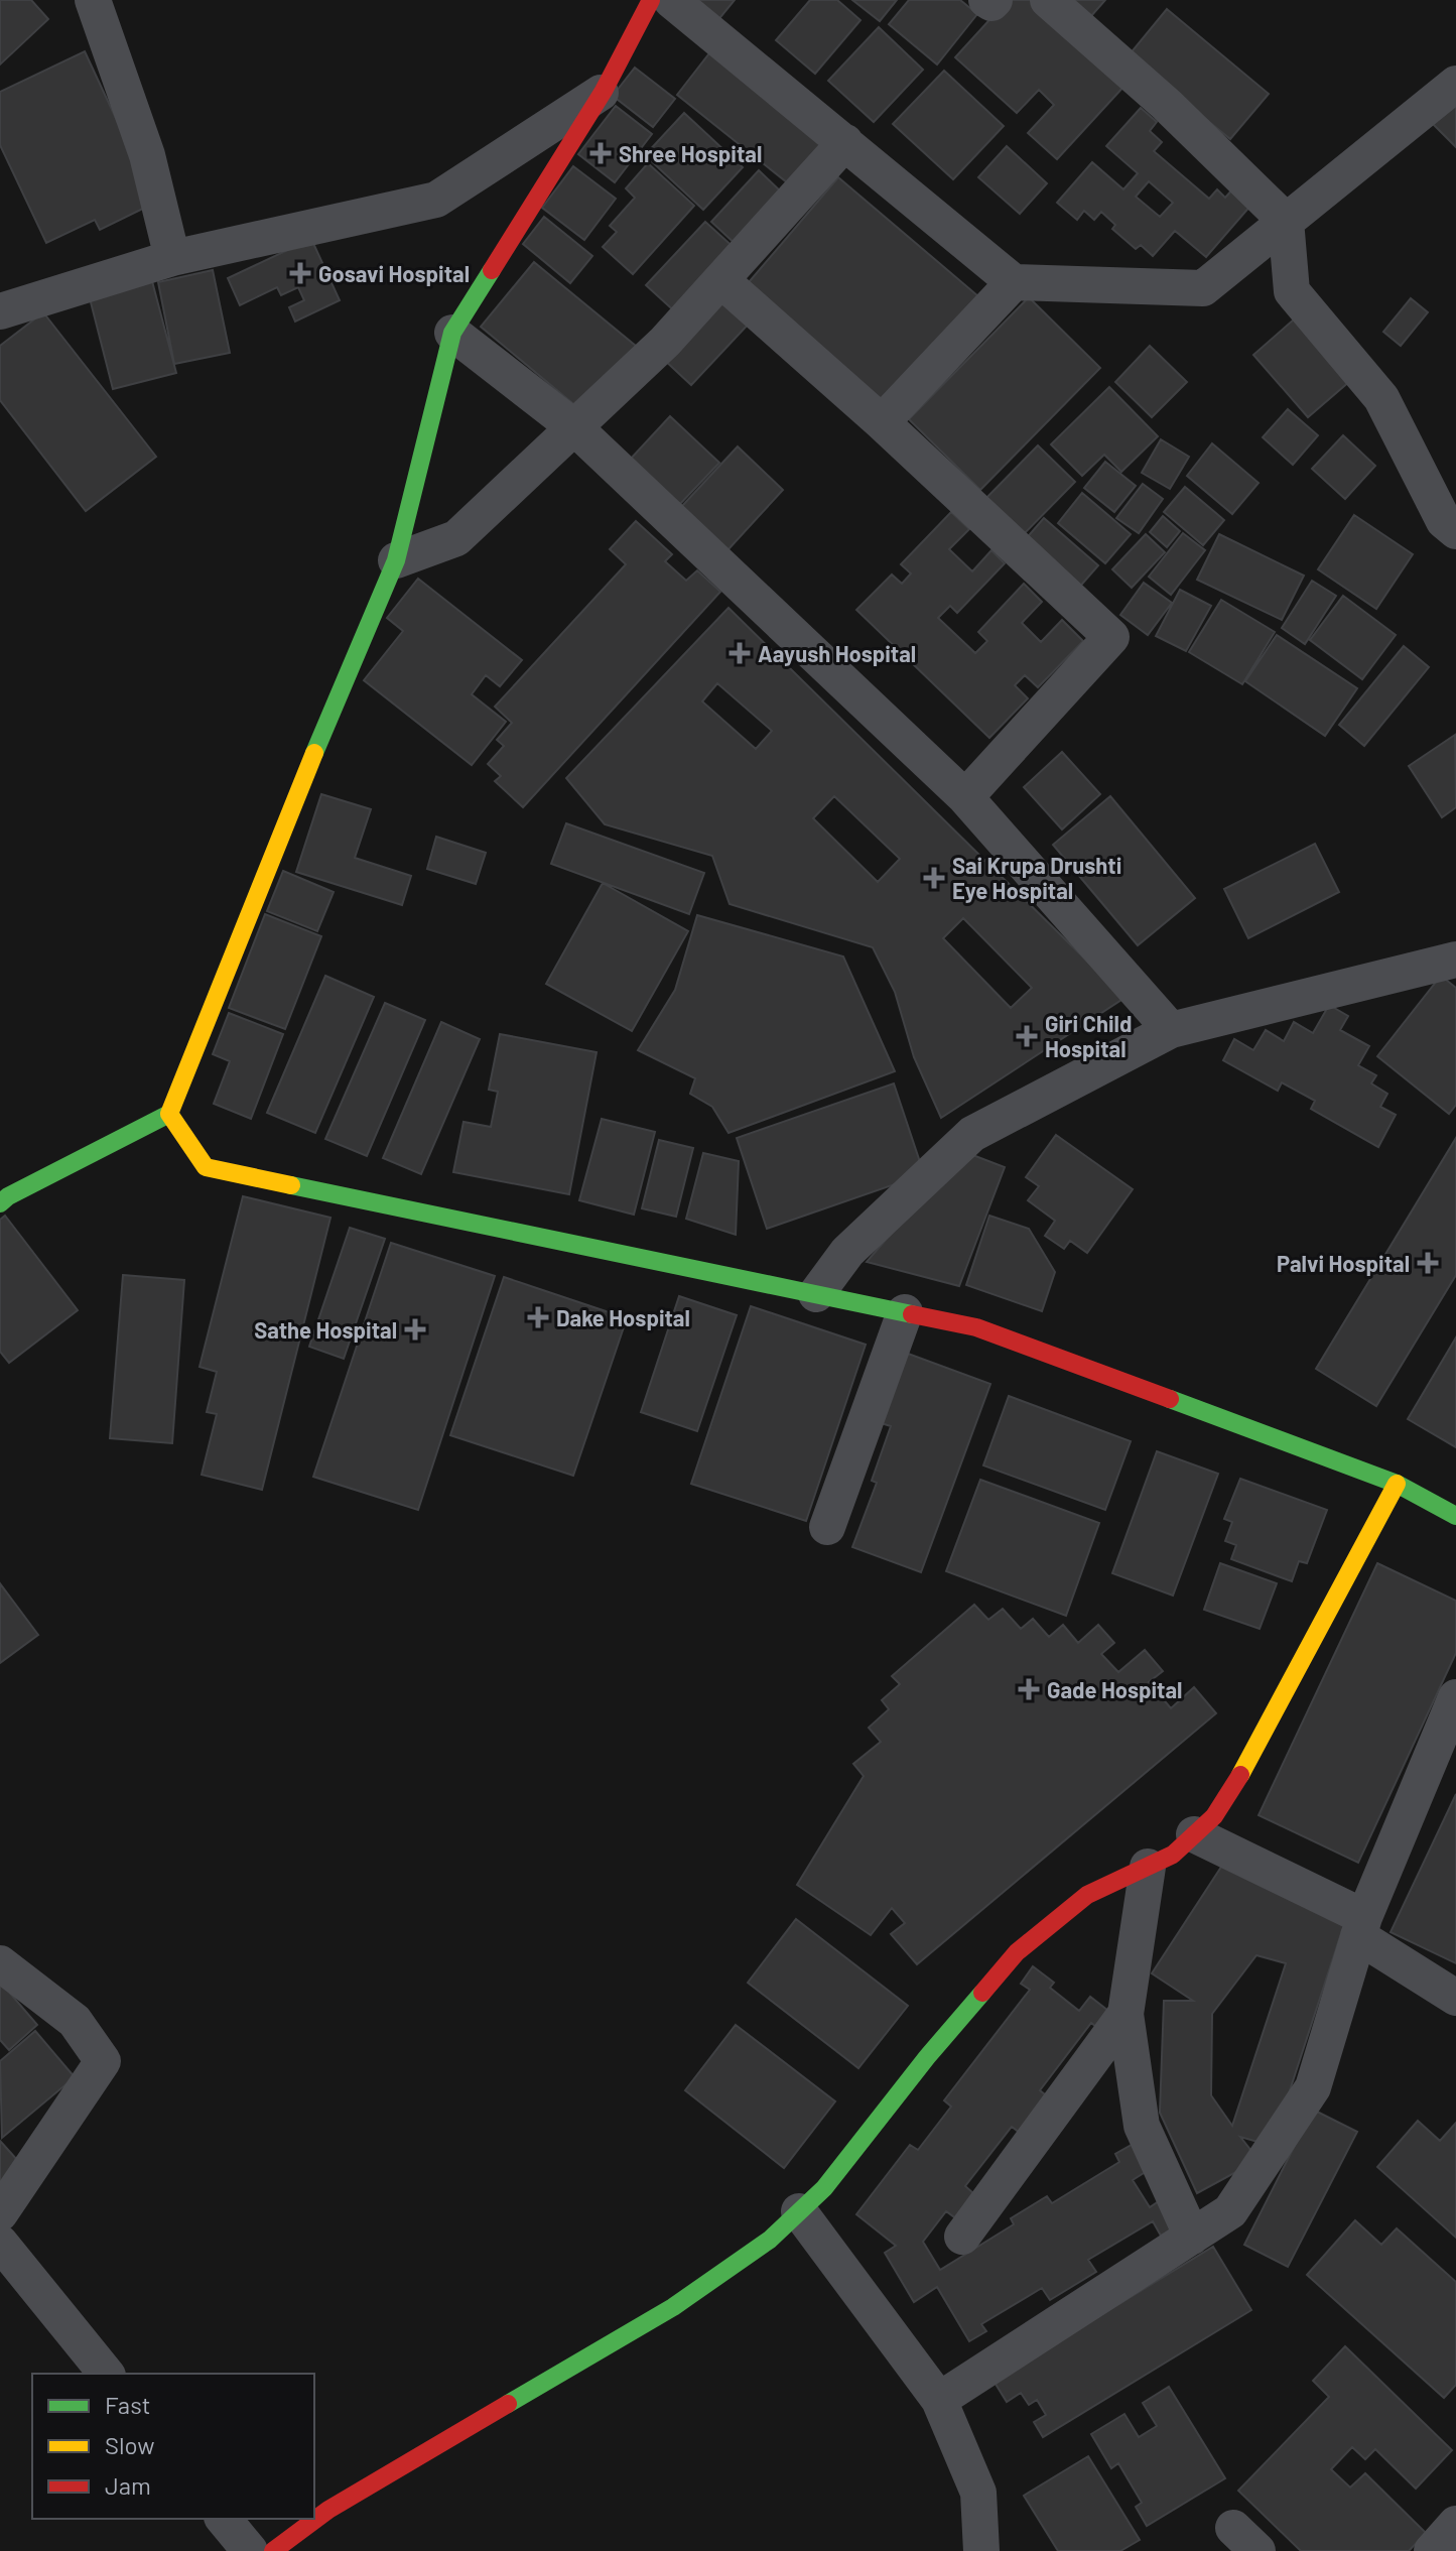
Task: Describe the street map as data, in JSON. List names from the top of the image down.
{
  "places": {
    "health": [
      "Shree Hospital",
      "Gosavi Hospital",
      "Aayush Hospital",
      "Sai Krupa Drushti Eye Hospital",
      "Giri Child Hospital",
      "Palvi Hospital",
      "Dake Hospital",
      "Sathe Hospital",
      "Gade Hospital"
    ]
  },
  "legend": ["Fast", "Slow", "Jam"]
}
